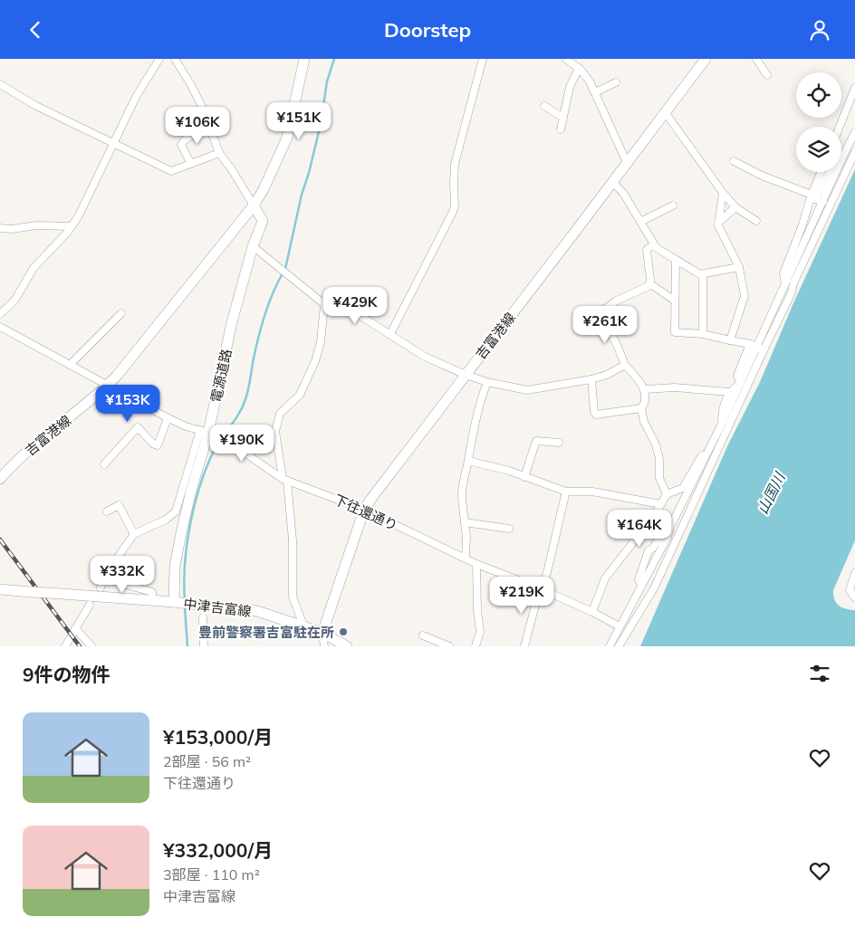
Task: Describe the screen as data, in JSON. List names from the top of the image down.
{
  "streets": {
    "main road": ["吉富港線", "電源道路", "中津吉富線"],
    "street": ["下往還通り"]
  },
  "crossings": [
    ["吉富港線", "電源道路"],
    ["吉富港線", "下往還通り"],
    ["吉富港線", "中津吉富線"],
    ["電源道路", "下往還通り"],
    ["電源道路", "中津吉富線"]
  ],
  "water": ["山国川"],
  "places": ["豊前警察署吉富駐在所"],
  "page": {
    "header": "Doorstep",
    "price": [
      "¥151K",
      "¥106K",
      "¥429K",
      "¥261K",
      "¥153K",
      "¥190K",
      "¥164K",
      "¥332K",
      "¥219K"
    ],
    "heading": "9件の物件",
    "list": [
      {
        "name": "¥153,000/月",
        "note": "2部屋 · 56 m² · 下往還通り"
      },
      {
        "name": "¥332,000/月",
        "note": "3部屋 · 110 m² · 中津吉富線"
      }
    ]
  }
}
